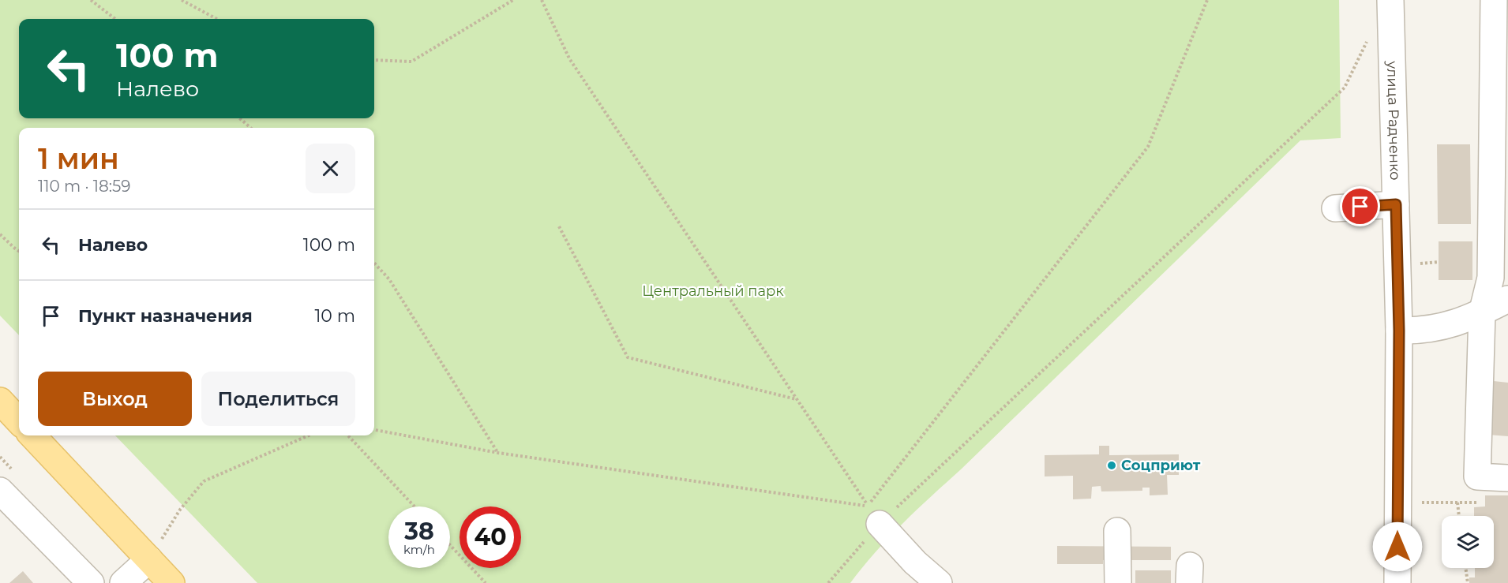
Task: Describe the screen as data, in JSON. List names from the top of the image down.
{
  "streets": {
    "street": ["улица Радченко"]
  },
  "parks": ["Центральный парк"],
  "places": ["Соцприют"],
  "page": {
    "turn": ["100 m", "Налево"],
    "heading": ["1 мин", "110 m · 18:59"],
    "list": [
      {
        "name": "Налево",
        "value": "100 m"
      },
      {
        "name": "Пункт назначения",
        "value": "10 m"
      }
    ],
    "buttons": ["Выход", "Поделиться"],
    "speed": "38 km/h",
    "limit": "40"
  }
}
